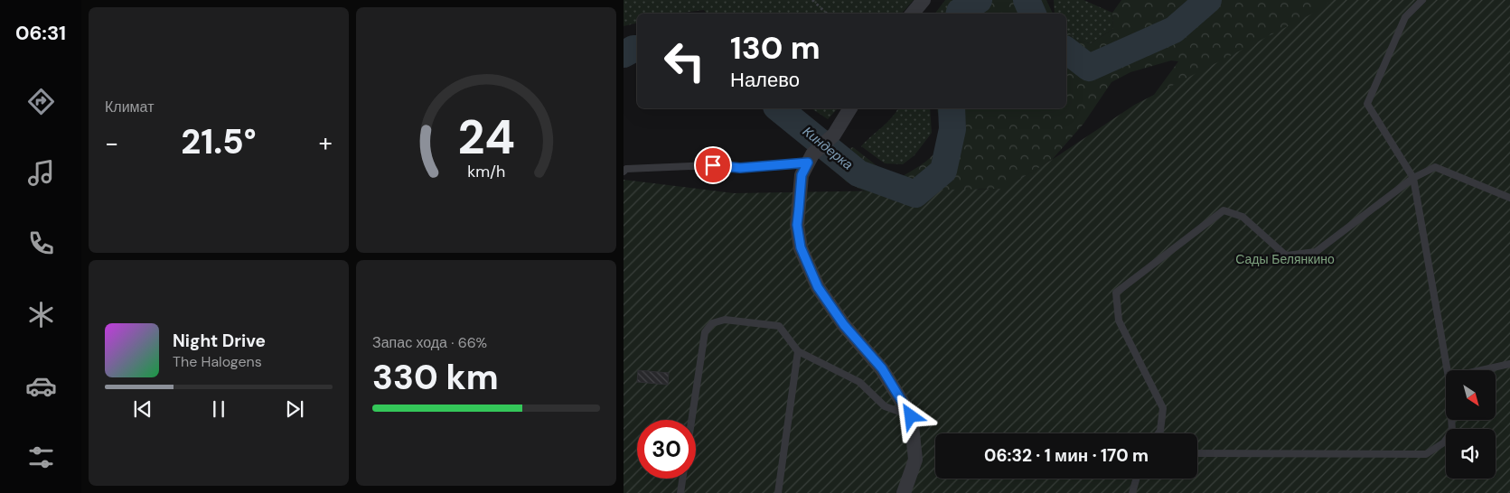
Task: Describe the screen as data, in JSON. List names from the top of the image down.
{
  "water": ["Киндерка"],
  "parks": ["Сады Белянкино"],
  "north": "bottom right",
  "page": {
    "tabs": "06:31",
    "tile": [
      "Климат",
      ["Запас хода · 66%", "330 km"]
    ],
    "turn": ["130 m", "Налево"],
    "heat": ["−", "21.5°", "+"],
    "song": ["Night Drive", "The Halogens"],
    "limit": "30",
    "trip": "06:32 · 1 мин · 170 m",
    "gauge": ["24", "km/h"]
  }
}
